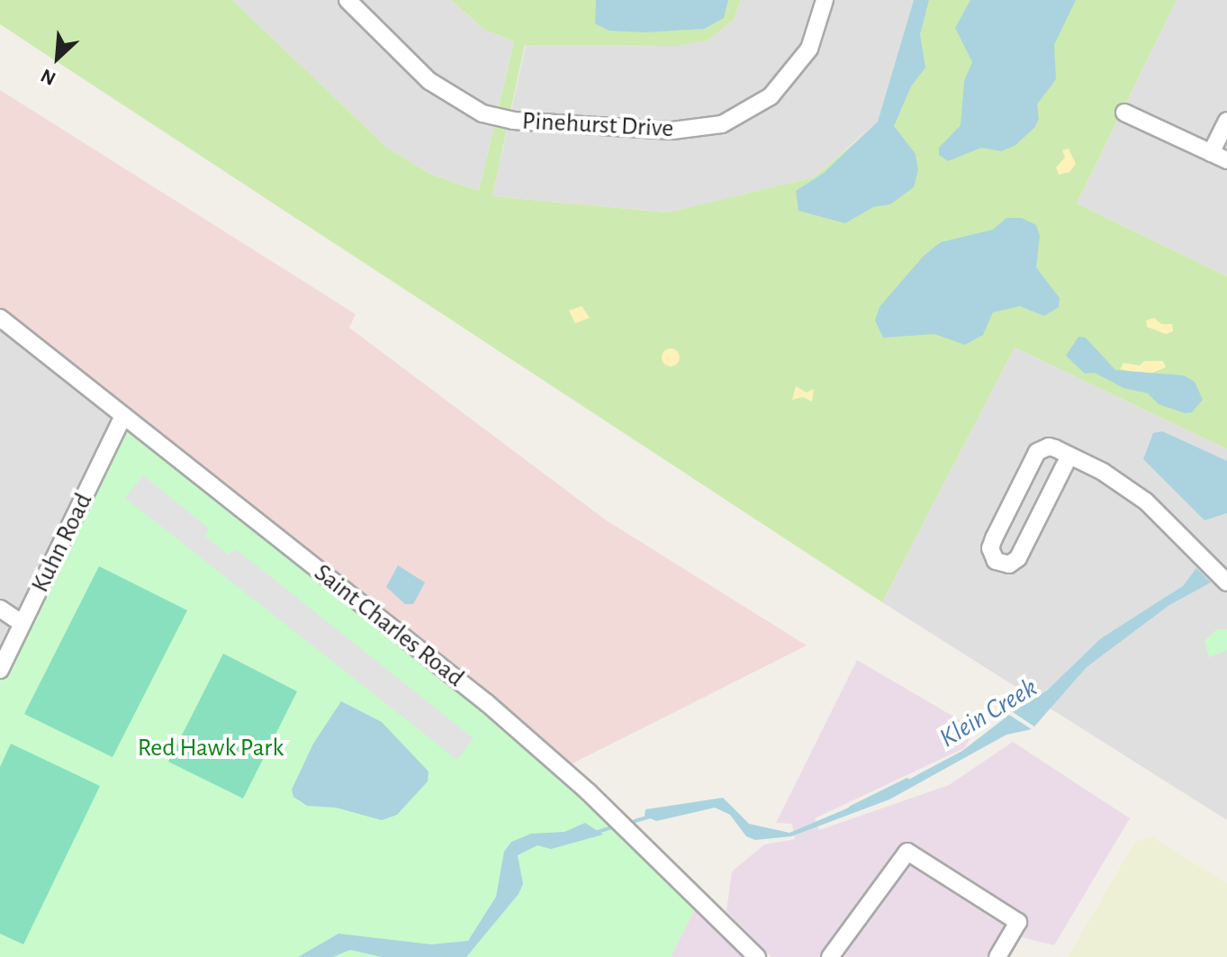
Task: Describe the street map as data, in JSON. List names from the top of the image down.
{
  "streets": {
    "street": ["Pinehurst Drive", "Kuhn Road", "Saint Charles Road"]
  },
  "crossings": [
    ["Kuhn Road", "Saint Charles Road"]
  ],
  "water": ["Klein Creek"],
  "parks": ["Red Hawk Park"],
  "north": "bottom left"
}
